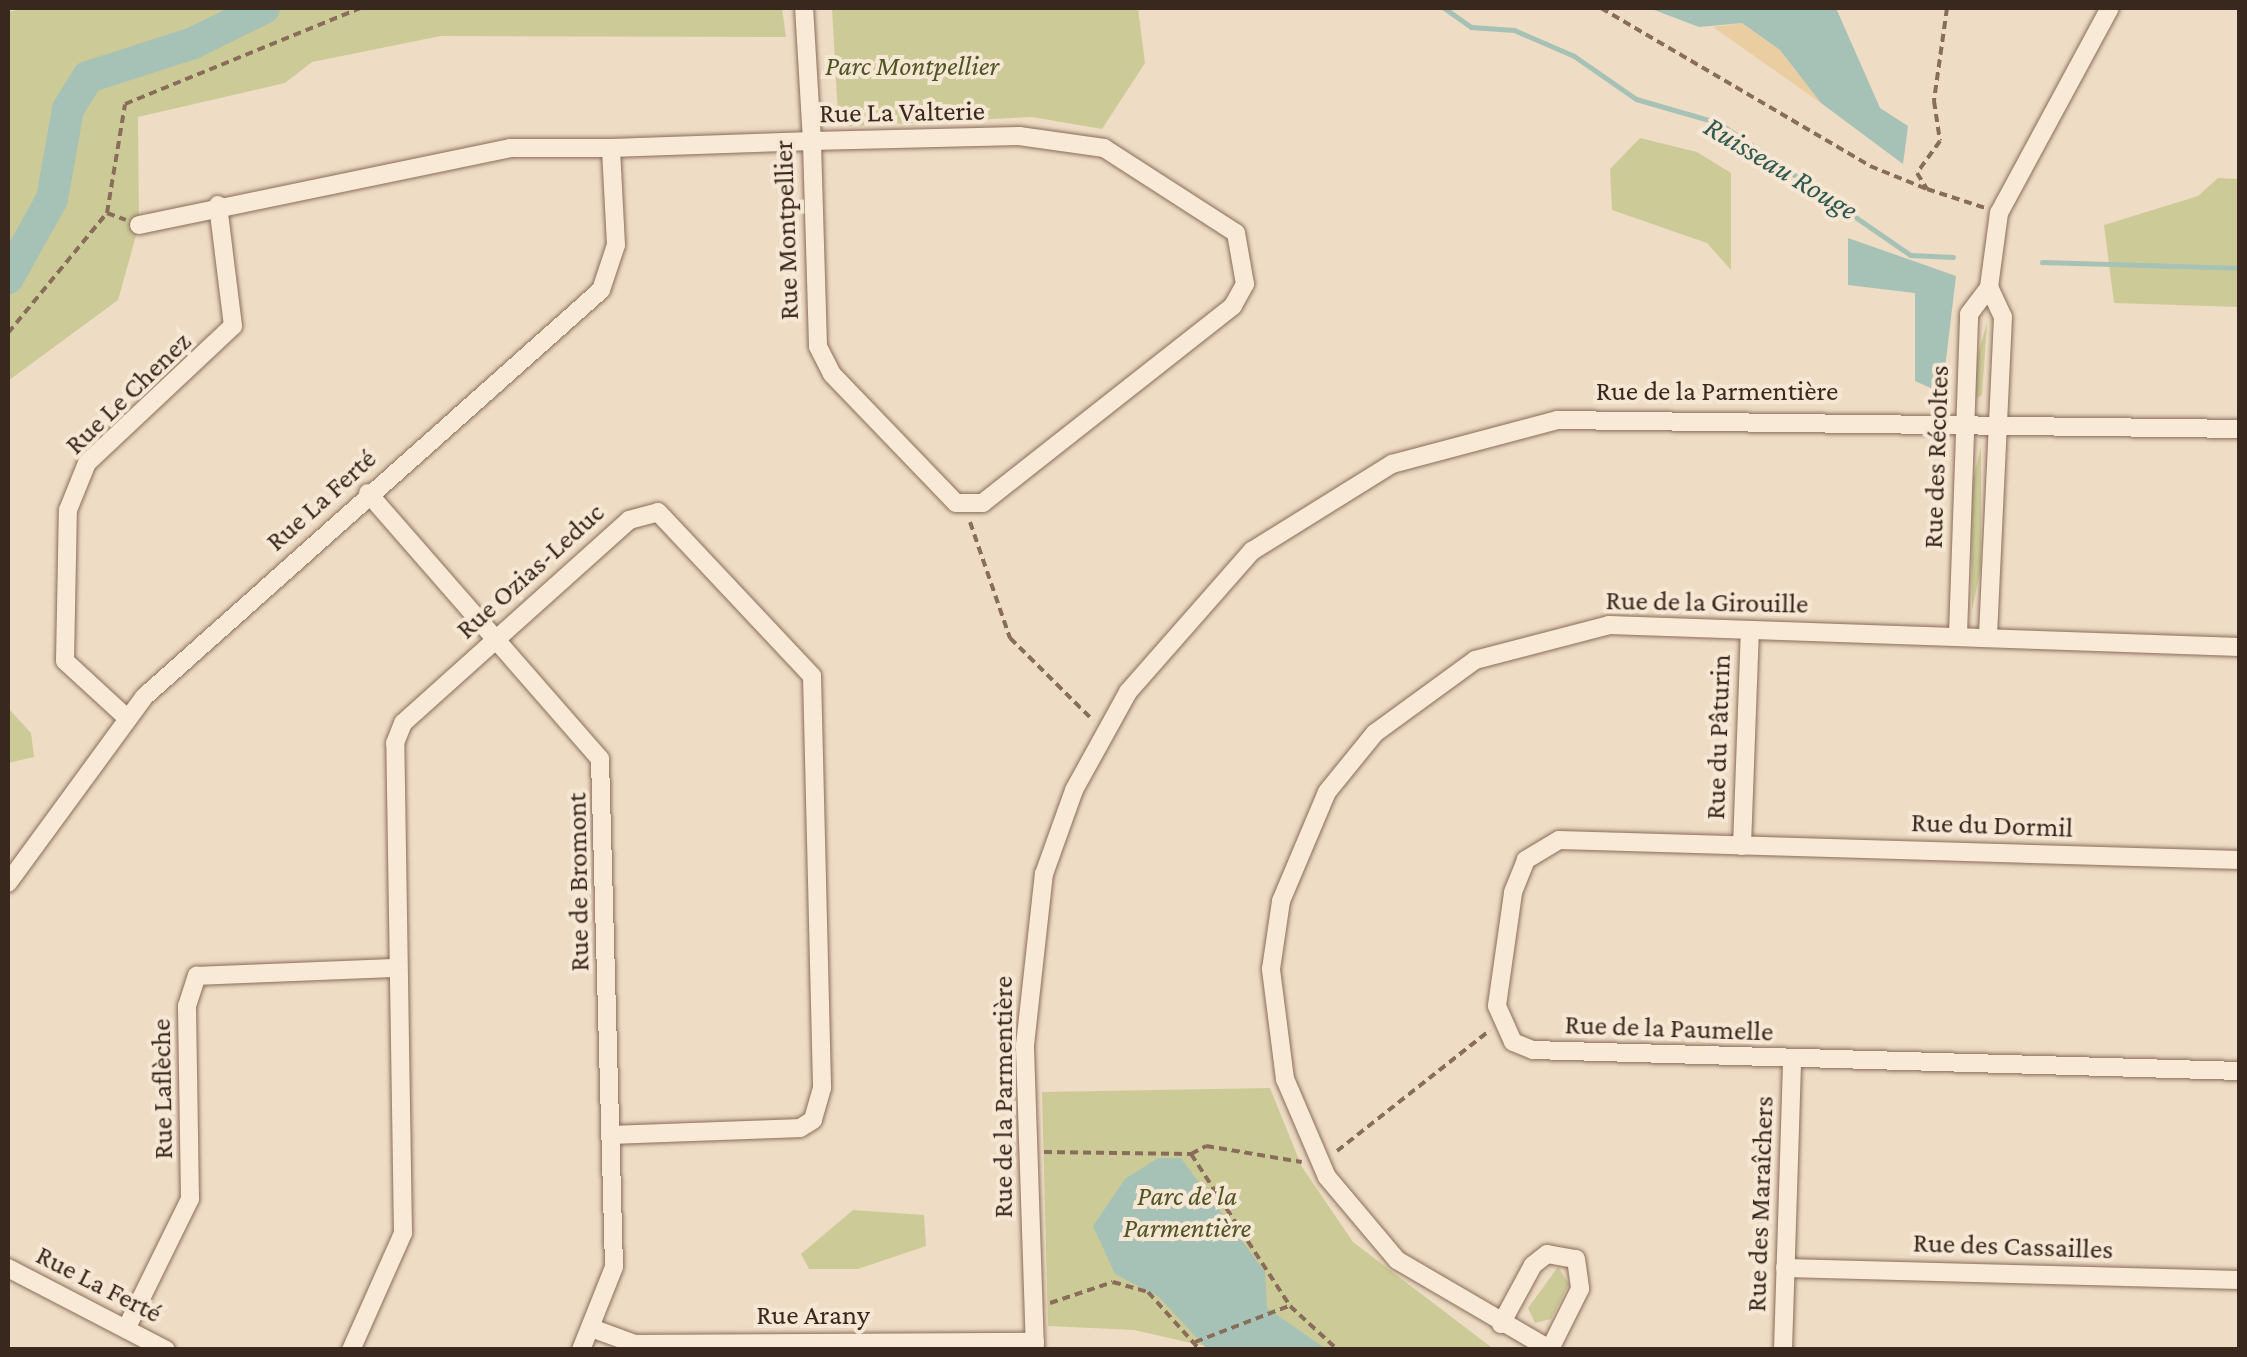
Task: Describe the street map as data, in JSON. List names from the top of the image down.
{
  "streets": {
    "street": [
      "Rue La Valterie",
      "Rue Montpellier",
      "Rue de la Parmentière",
      "Rue Le Chenez",
      "Rue des Récoltes",
      "Rue La Ferté",
      "Rue Ozias-Leduc",
      "Rue de la Girouille",
      "Rue du Pâturin",
      "Rue du Dormil",
      "Rue de Bromont",
      "Rue de la Paumelle",
      "Rue Laflèche",
      "Rue des Maraîchers",
      "Rue des Cassailles",
      "Rue Arany"
    ]
  },
  "crossings": [
    ["Rue La Valterie", "Rue Montpellier"],
    ["Rue La Valterie", "Rue Le Chenez"],
    ["Rue La Valterie", "Rue La Ferté"],
    ["Rue de la Parmentière", "Rue des Récoltes"],
    ["Rue de la Parmentière", "Rue Arany"],
    ["Rue Le Chenez", "Rue La Ferté"],
    ["Rue des Récoltes", "Rue de la Girouille"],
    ["Rue La Ferté", "Rue de Bromont"],
    ["Rue La Ferté", "Rue Laflèche"],
    ["Rue Ozias-Leduc", "Rue de Bromont"],
    ["Rue Ozias-Leduc", "Rue Laflèche"],
    ["Rue de la Girouille", "Rue du Pâturin"],
    ["Rue du Pâturin", "Rue du Dormil"],
    ["Rue de Bromont", "Rue Arany"],
    ["Rue de la Paumelle", "Rue des Maraîchers"],
    ["Rue des Maraîchers", "Rue des Cassailles"]
  ],
  "water": ["Ruisseau Rouge"],
  "parks": ["Parc Montpellier", "Parc de la Parmentière"]
}
